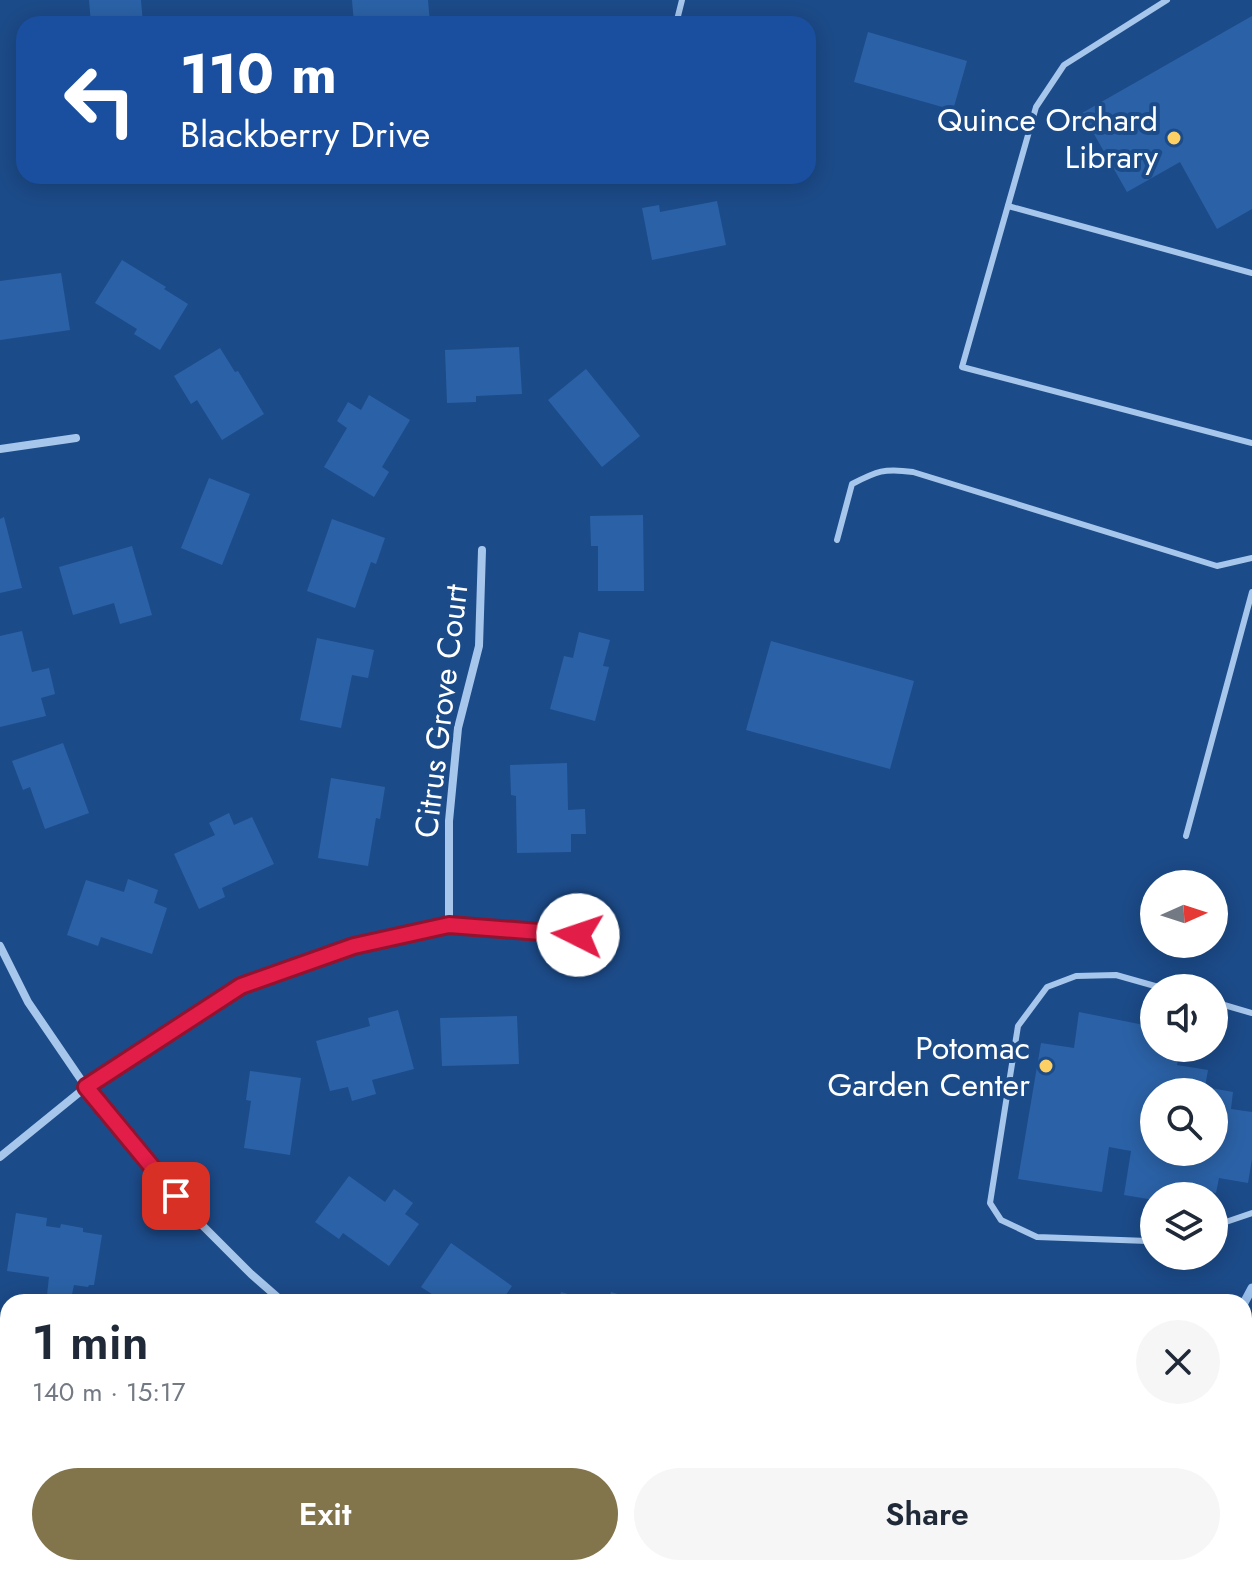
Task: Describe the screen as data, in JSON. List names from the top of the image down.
{
  "streets": {
    "street": ["Citrus Grove Court"]
  },
  "places": ["Quince Orchard Library", "Potomac Garden Center"],
  "north": "right",
  "page": {
    "turn": ["110 m", "Blackberry Drive"],
    "heading": ["1 min", "140 m · 15:17"],
    "buttons": ["Exit", "Share"]
  }
}
